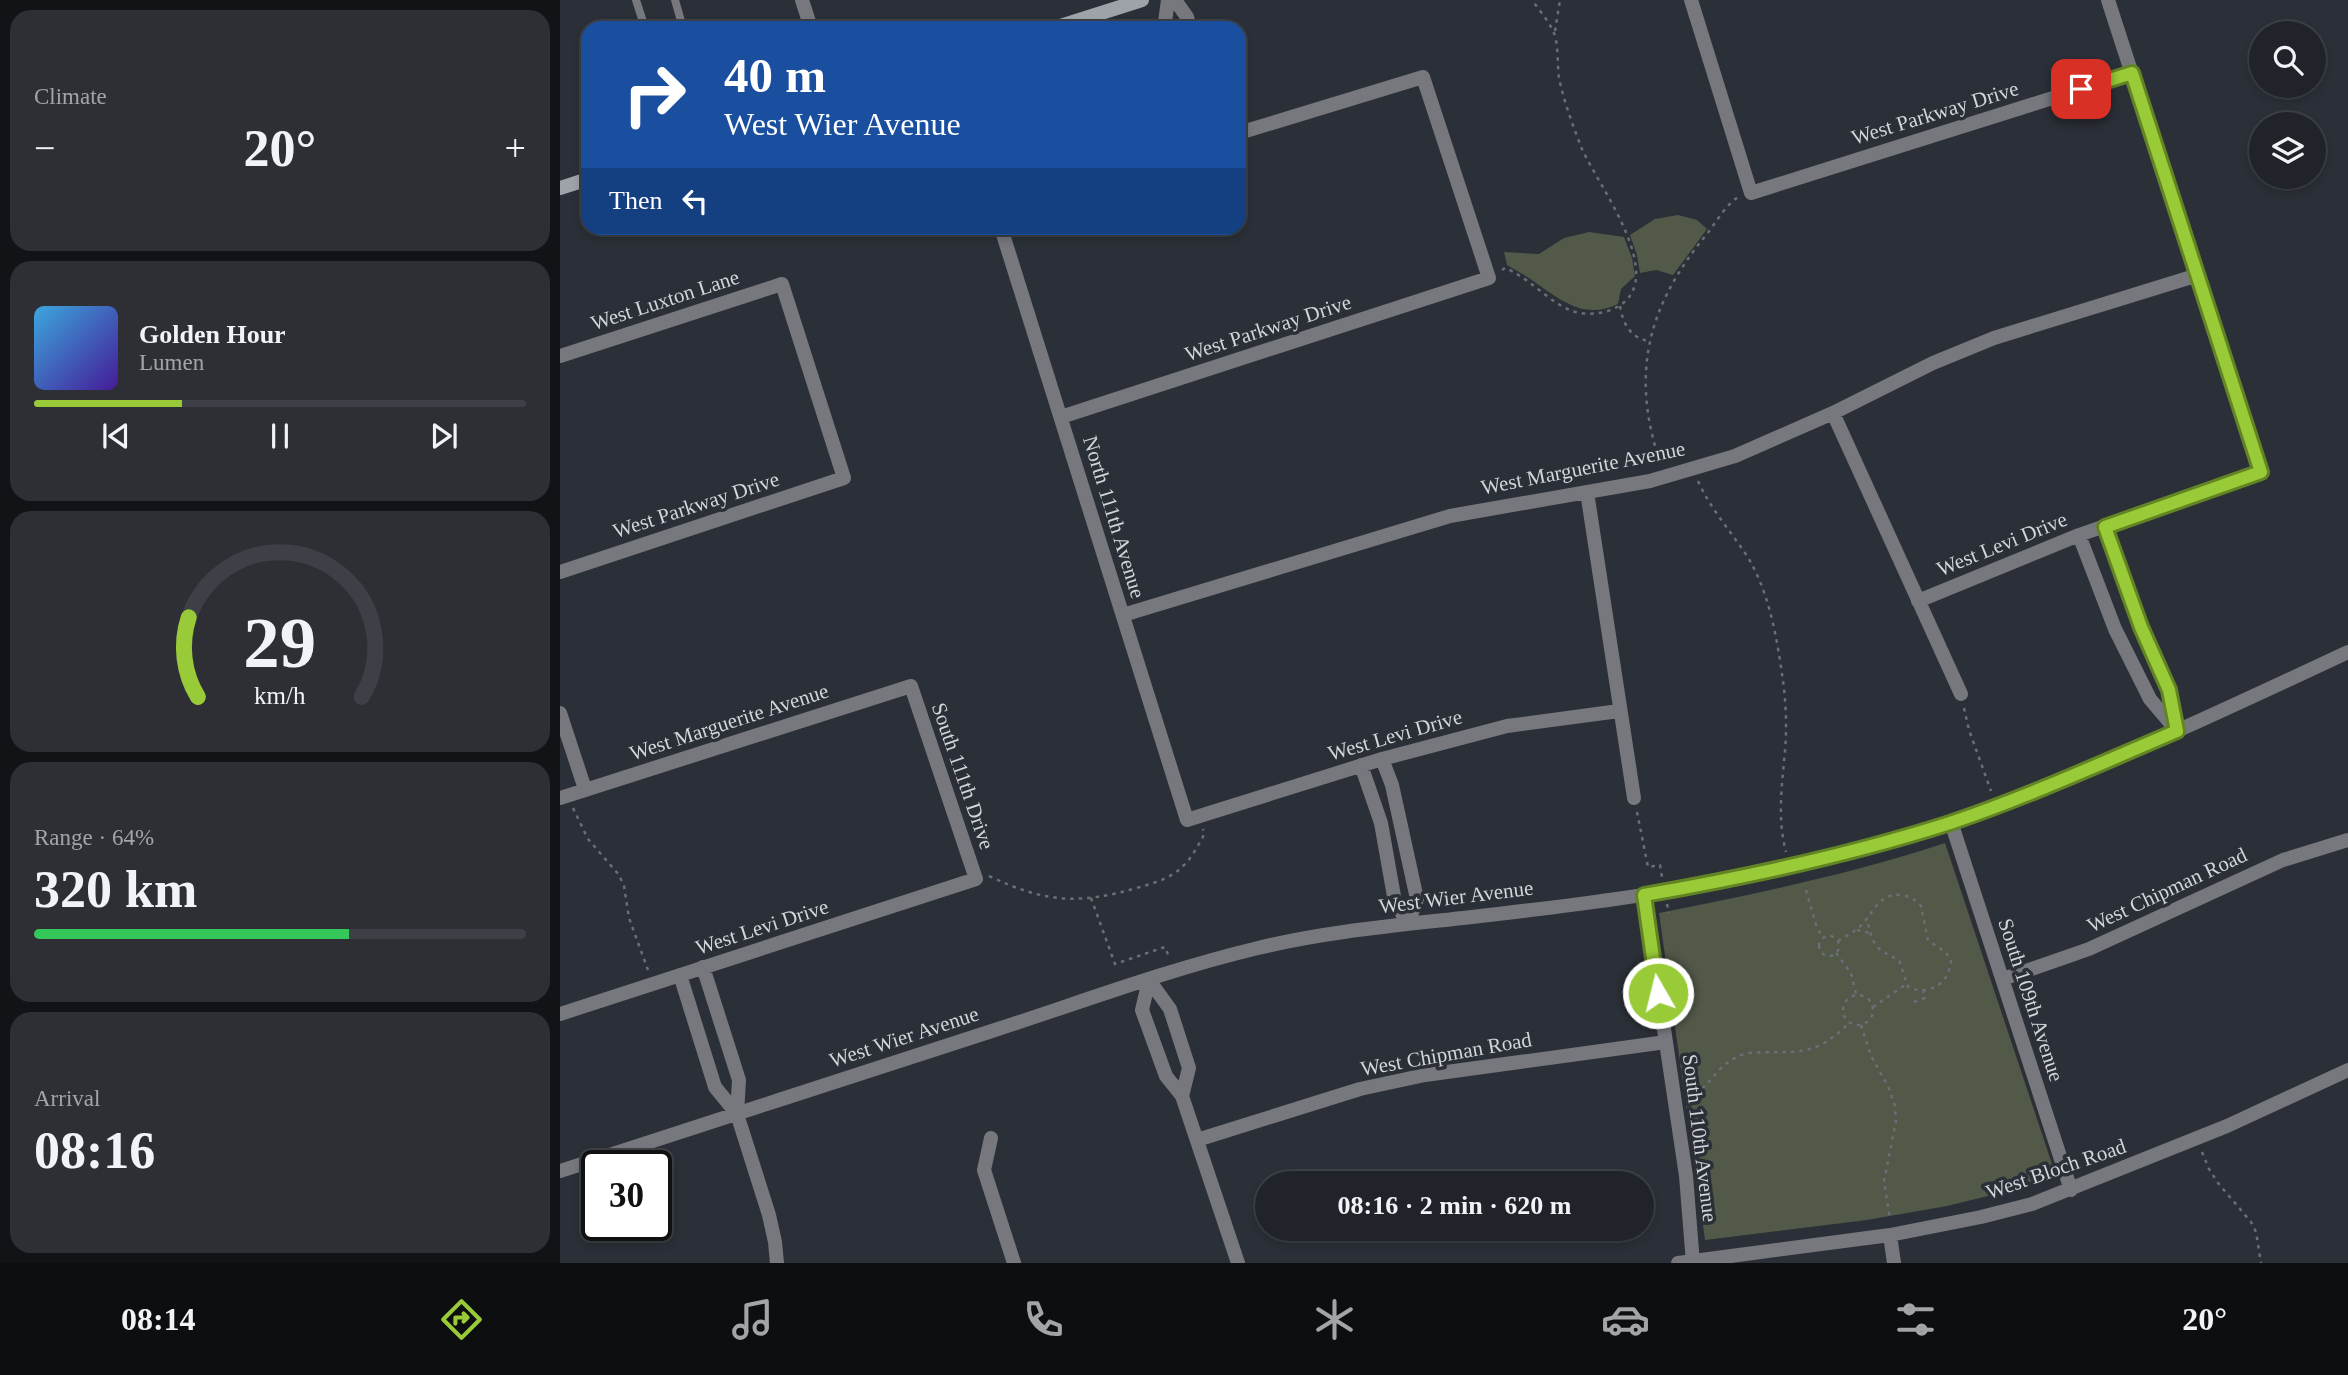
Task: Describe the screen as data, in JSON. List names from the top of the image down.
{
  "streets": {
    "street": [
      "West Parkway Drive",
      "West Luxton Lane",
      "West Marguerite Avenue",
      "North 111th Avenue",
      "West Levi Drive",
      "South 111th Drive",
      "West Chipman Road",
      "West Wier Avenue",
      "South 109th Avenue",
      "South 110th Avenue",
      "West Bloch Road"
    ]
  },
  "crossings": [
    ["West Parkway Drive", "West Luxton Lane"],
    ["West Parkway Drive", "North 111th Avenue"],
    ["West Marguerite Avenue", "North 111th Avenue"],
    ["West Marguerite Avenue", "West Levi Drive"],
    ["West Marguerite Avenue", "South 111th Drive"],
    ["North 111th Avenue", "West Levi Drive"],
    ["West Levi Drive", "South 111th Drive"],
    ["West Chipman Road", "South 109th Avenue"],
    ["West Chipman Road", "South 110th Avenue"],
    ["West Wier Avenue", "South 109th Avenue"],
    ["West Wier Avenue", "South 110th Avenue"],
    ["South 109th Avenue", "West Bloch Road"],
    ["South 110th Avenue", "West Bloch Road"]
  ],
  "page": {
    "tile": [
      "Climate",
      ["Range · 64%", "320 km"],
      ["Arrival", "08:16"]
    ],
    "turn": ["40 m", "West Wier Avenue"],
    "heat": ["−", "20°", "+"],
    "then": "Then",
    "song": ["Golden Hour", "Lumen"],
    "limit": "30",
    "trip": "08:16 · 2 min · 620 m",
    "tabs": ["08:14", "20°"],
    "gauge": ["29", "km/h"]
  }
}
